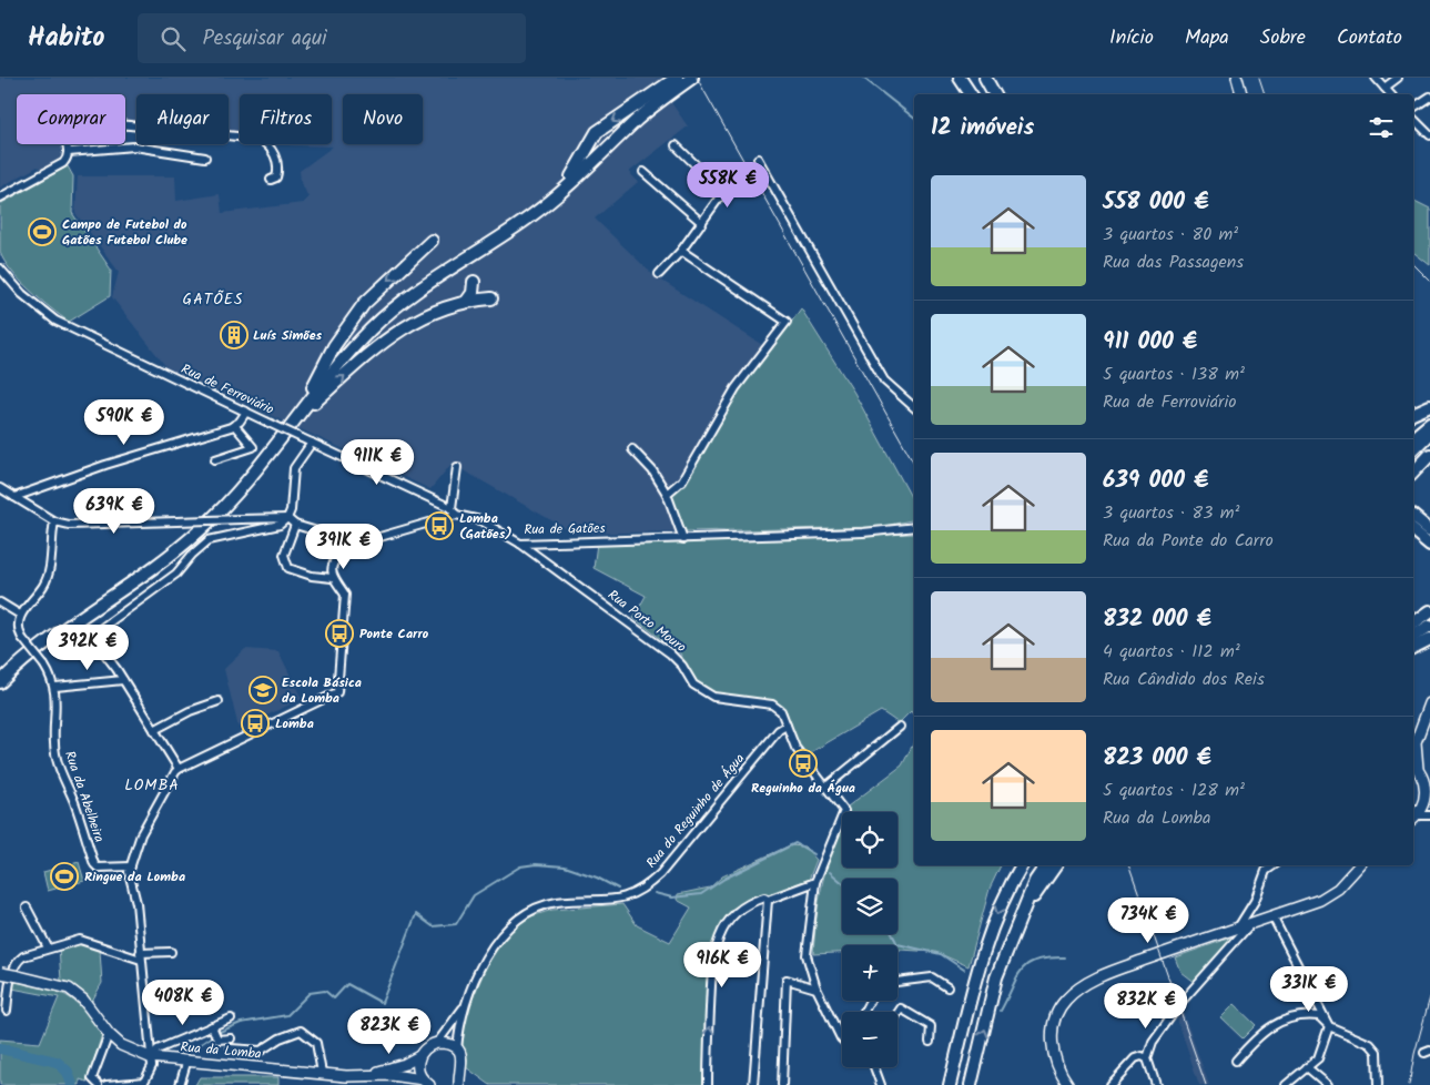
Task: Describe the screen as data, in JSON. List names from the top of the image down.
{
  "streets": {
    "main road": ["Rua da Lomba"],
    "street": [
      "Rua de Ferroviário",
      "Rua de Gatões",
      "Rua Porto Mouro",
      "Rua da Abelheira",
      "Rua do Reguinho de Água"
    ]
  },
  "crossings": [
    ["Rua de Gatões", "Rua Porto Mouro"],
    ["Rua Porto Mouro", "Rua do Reguinho de Água"],
    ["Rua do Reguinho de Água", "Rua da Lomba"]
  ],
  "districts": ["GATÕES", "LOMBA"],
  "places": {
    "sports": ["Campo de Futebol do Gatões Futebol Clube", "Ringue da Lomba"],
    "building": ["Luís Simões"],
    "bus stop": [
      "Lomba (Gatões)",
      "Ponte Carro",
      "Lomba",
      "Reguinho da Água"
    ],
    "school or university": ["Escola Básica da Lomba"]
  },
  "page": {
    "header": "Habito",
    "search": "Pesquisar aqui",
    "nav": [
      "Início",
      "Mapa",
      "Sobre",
      "Contato"
    ],
    "chip": [
      "Comprar",
      "Alugar",
      "Filtros",
      "Novo"
    ],
    "heading": "12 imóveis",
    "list": [
      {
        "name": "558 000 €",
        "note": "3 quartos · 80 m² · Rua das Passagens"
      },
      {
        "name": "911 000 €",
        "note": "5 quartos · 138 m² · Rua de Ferroviário"
      },
      {
        "name": "639 000 €",
        "note": "3 quartos · 83 m² · Rua da Ponte do Carro"
      },
      {
        "name": "832 000 €",
        "note": "4 quartos · 112 m² · Rua Cândido dos Reis"
      },
      {
        "name": "823 000 €",
        "note": "5 quartos · 128 m² · Rua da Lomba"
      }
    ],
    "price": [
      "558K €",
      "590K €",
      "911K €",
      "639K €",
      "391K €",
      "392K €",
      "734K €",
      "916K €",
      "331K €",
      "408K €",
      "832K €",
      "823K €"
    ],
    "map_buttons": ["+", "−"]
  }
}
